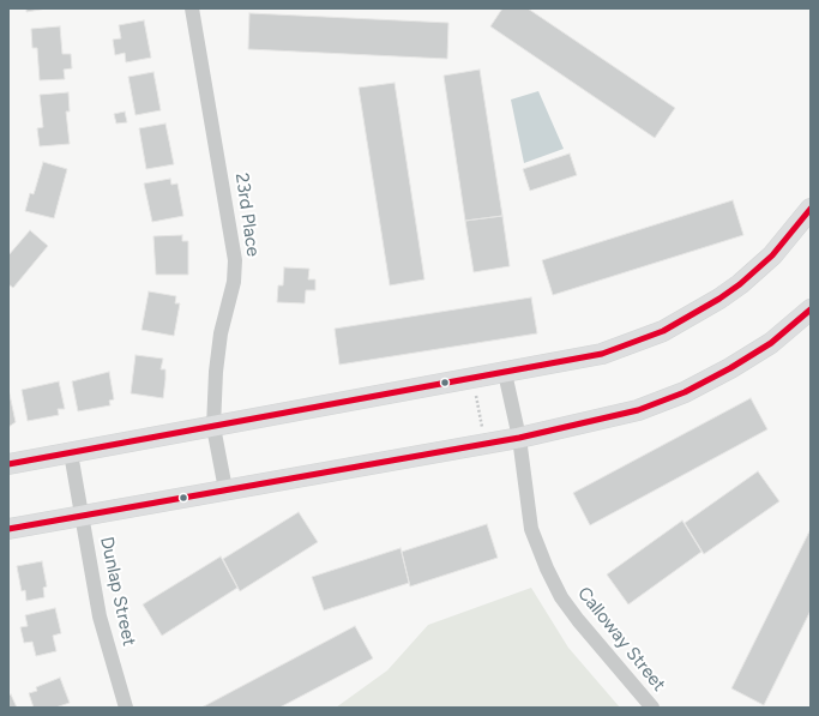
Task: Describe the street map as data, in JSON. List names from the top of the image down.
{
  "streets": {
    "street": ["23rd Place", "Dunlap Street", "Calloway Street"]
  }
}
